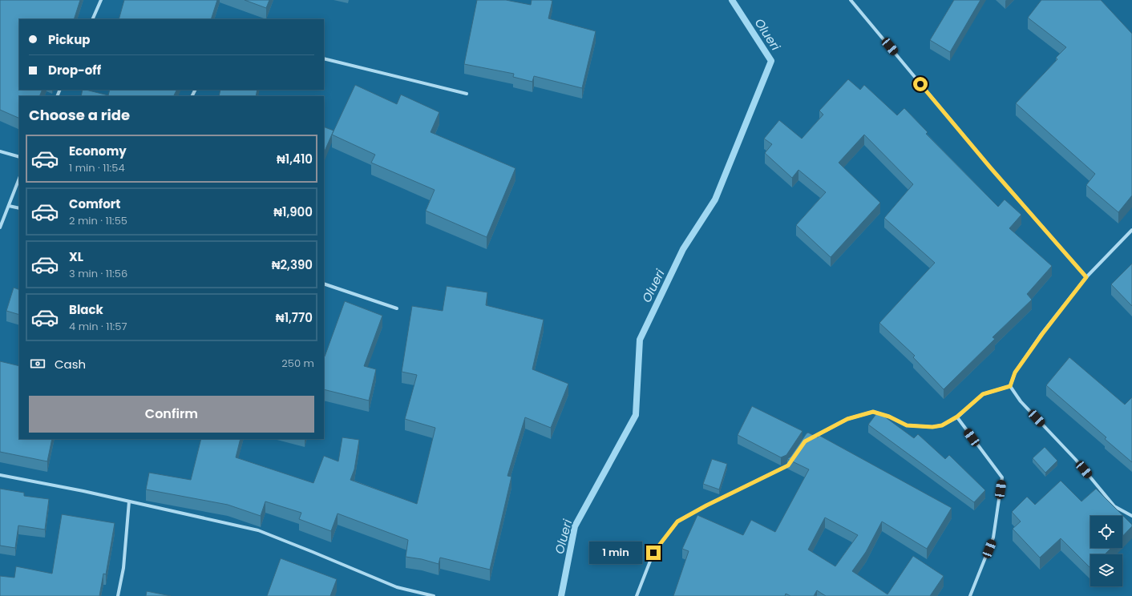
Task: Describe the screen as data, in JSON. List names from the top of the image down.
{
  "water": ["Olueri"],
  "page": {
    "banner": ["Pickup", "Drop-off"],
    "heading": "Choose a ride",
    "list": [
      {
        "name": "Economy",
        "note": "1 min · 11:54",
        "value": "₦1,410"
      },
      {
        "name": "Comfort",
        "note": "2 min · 11:55",
        "value": "₦1,900"
      },
      {
        "name": "XL",
        "note": "3 min · 11:56",
        "value": "₦2,390"
      },
      {
        "name": "Black",
        "note": "4 min · 11:57",
        "value": "₦1,770"
      }
    ],
    "pay": ["Cash", "250 m"],
    "buttons": "Confirm",
    "bubble": "1 min"
  }
}
